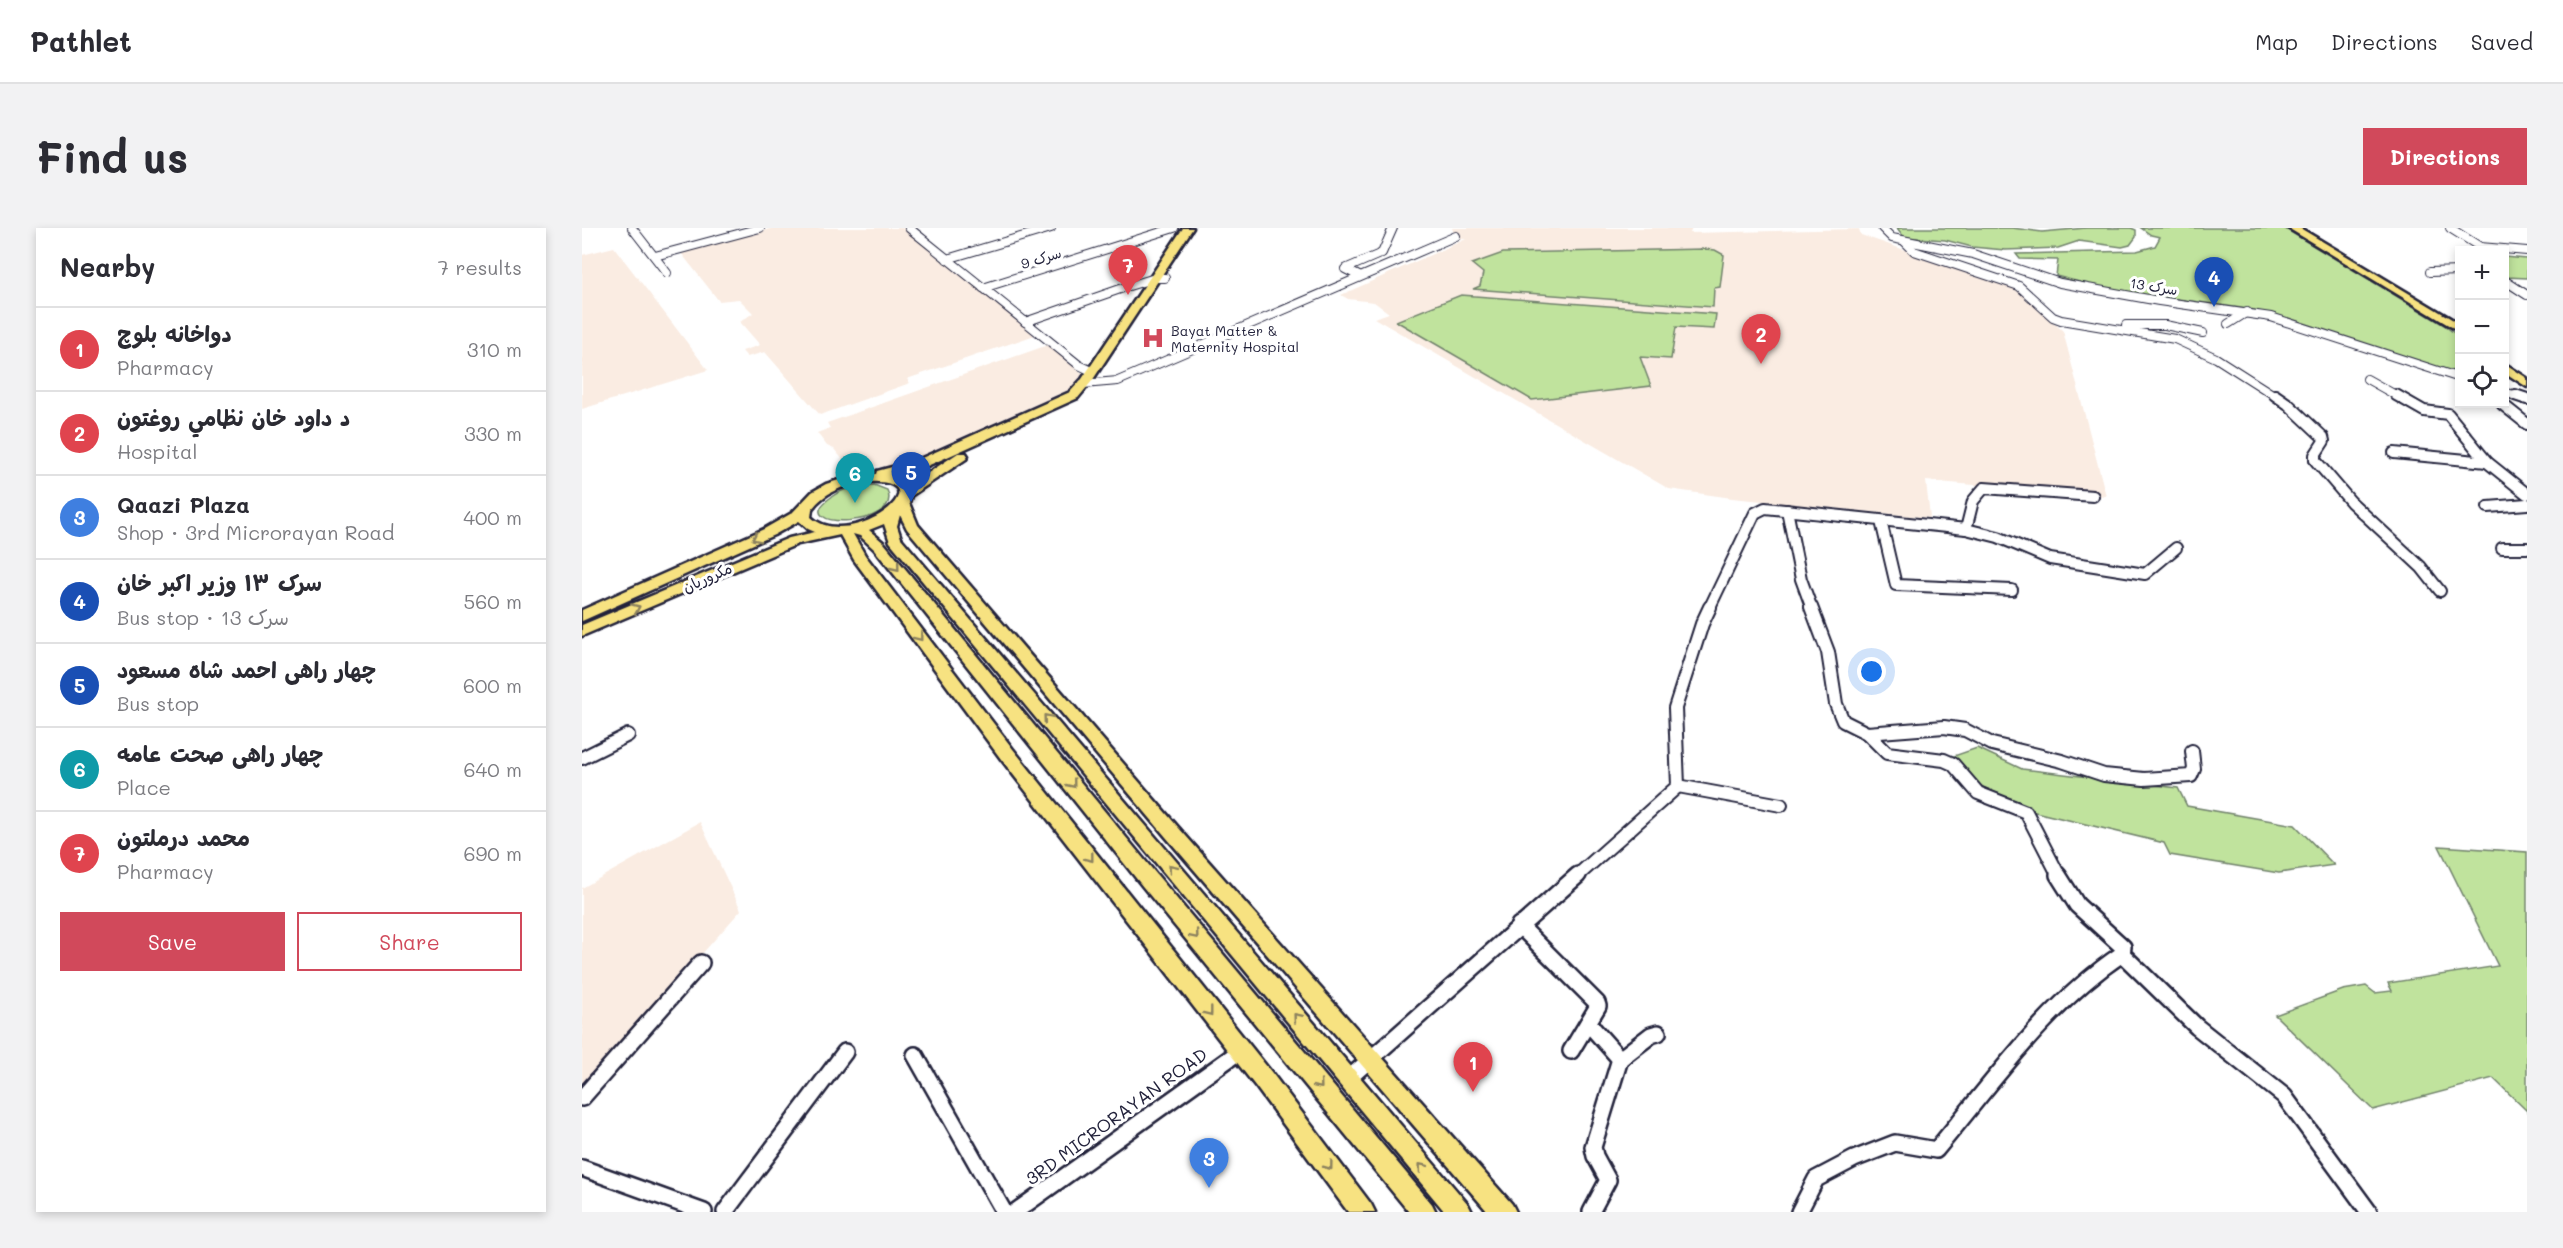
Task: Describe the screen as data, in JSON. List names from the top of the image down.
{
  "streets": {
    "main road": ["مکروریان"],
    "street": ["سرک 9", "سرک 13", "3RD MICRORAYAN ROAD"]
  },
  "places": {
    "hospital": ["Bayat Matter & Maternity Hospital"]
  },
  "page": {
    "header": "Pathlet",
    "nav": ["Map", "Directions", "Saved"],
    "buttons": [
      "Directions",
      ["Save", "Share"]
    ],
    "title": "Find us",
    "heading": ["Nearby", "7 results"],
    "pins": [
      "7",
      "4",
      "2",
      "5",
      "6",
      "1",
      "3"
    ],
    "map_buttons": ["+", "−"],
    "list": [
      {
        "mark": "1",
        "name": "دواخانه بلوچ",
        "note": "Pharmacy",
        "value": "310 m"
      },
      {
        "mark": "2",
        "name": "د داود خان نظامي روغتون",
        "note": "Hospital",
        "value": "330 m"
      },
      {
        "mark": "3",
        "name": "Qaazi Plaza",
        "note": "Shop · 3rd Microrayan Road",
        "value": "400 m"
      },
      {
        "mark": "4",
        "name": "سرک ۱۳ وزیر اکبر خان",
        "note": "Bus stop · سرک 13",
        "value": "560 m"
      },
      {
        "mark": "5",
        "name": "چهار راهی احمد شاه مسعود",
        "note": "Bus stop",
        "value": "600 m"
      },
      {
        "mark": "6",
        "name": "چهار راهی صحت عامه",
        "note": "Place",
        "value": "640 m"
      },
      {
        "mark": "7",
        "name": "محمد درملتون",
        "note": "Pharmacy",
        "value": "690 m"
      }
    ]
  }
}
